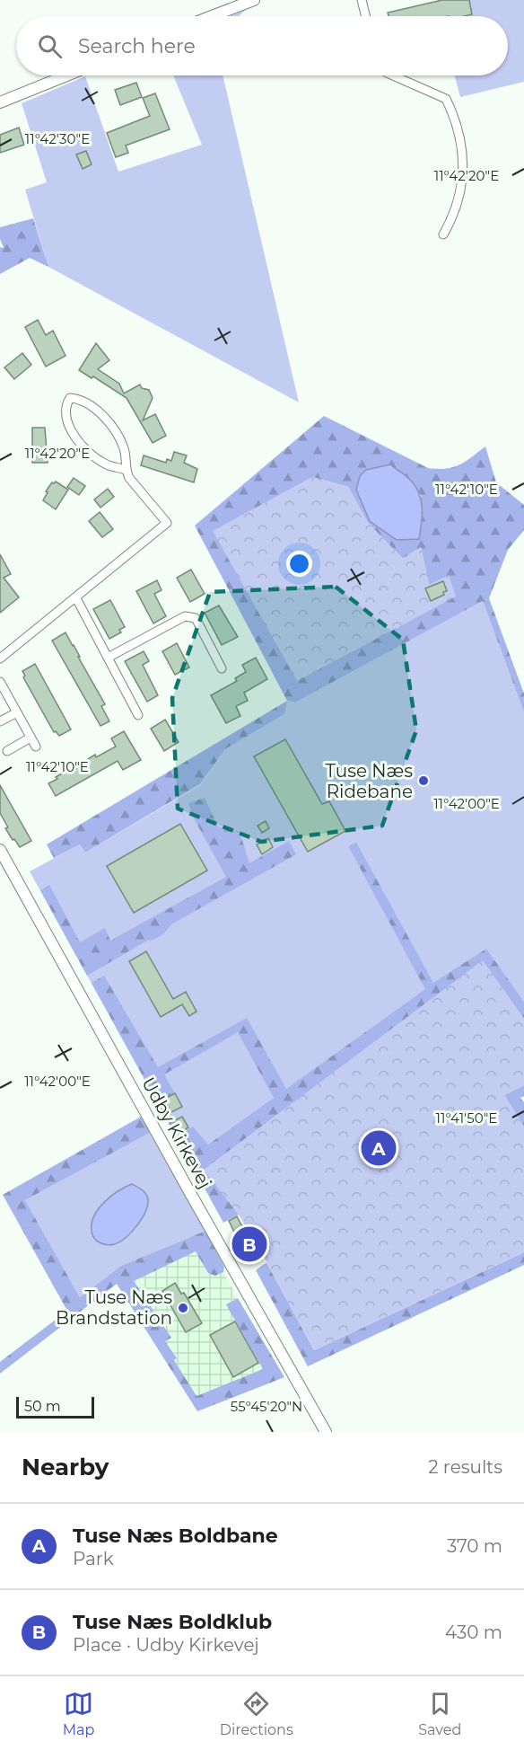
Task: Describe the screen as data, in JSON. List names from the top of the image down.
{
  "streets": {
    "street": ["Udby Kirkevej"]
  },
  "places": ["Tuse Næs Ridebane", "Tuse Næs Brandstation"],
  "scale_bar": "50 m",
  "page": {
    "search": "Search here",
    "pins": ["A", "B"],
    "scale": "50 m",
    "heading": ["Nearby", "2 results"],
    "list": [
      {
        "mark": "A",
        "name": "Tuse Næs Boldbane",
        "note": "Park",
        "value": "370 m"
      },
      {
        "mark": "B",
        "name": "Tuse Næs Boldklub",
        "note": "Place · Udby Kirkevej",
        "value": "430 m"
      }
    ],
    "nav": ["Map", "Directions", "Saved"]
  },
  "coordinates": [
    "11°42'30\"E",
    "11°42'20\"E",
    "11°42'10\"E",
    "11°42'00\"E",
    "11°41'50\"E",
    "55°45'20\"N"
  ]
}
